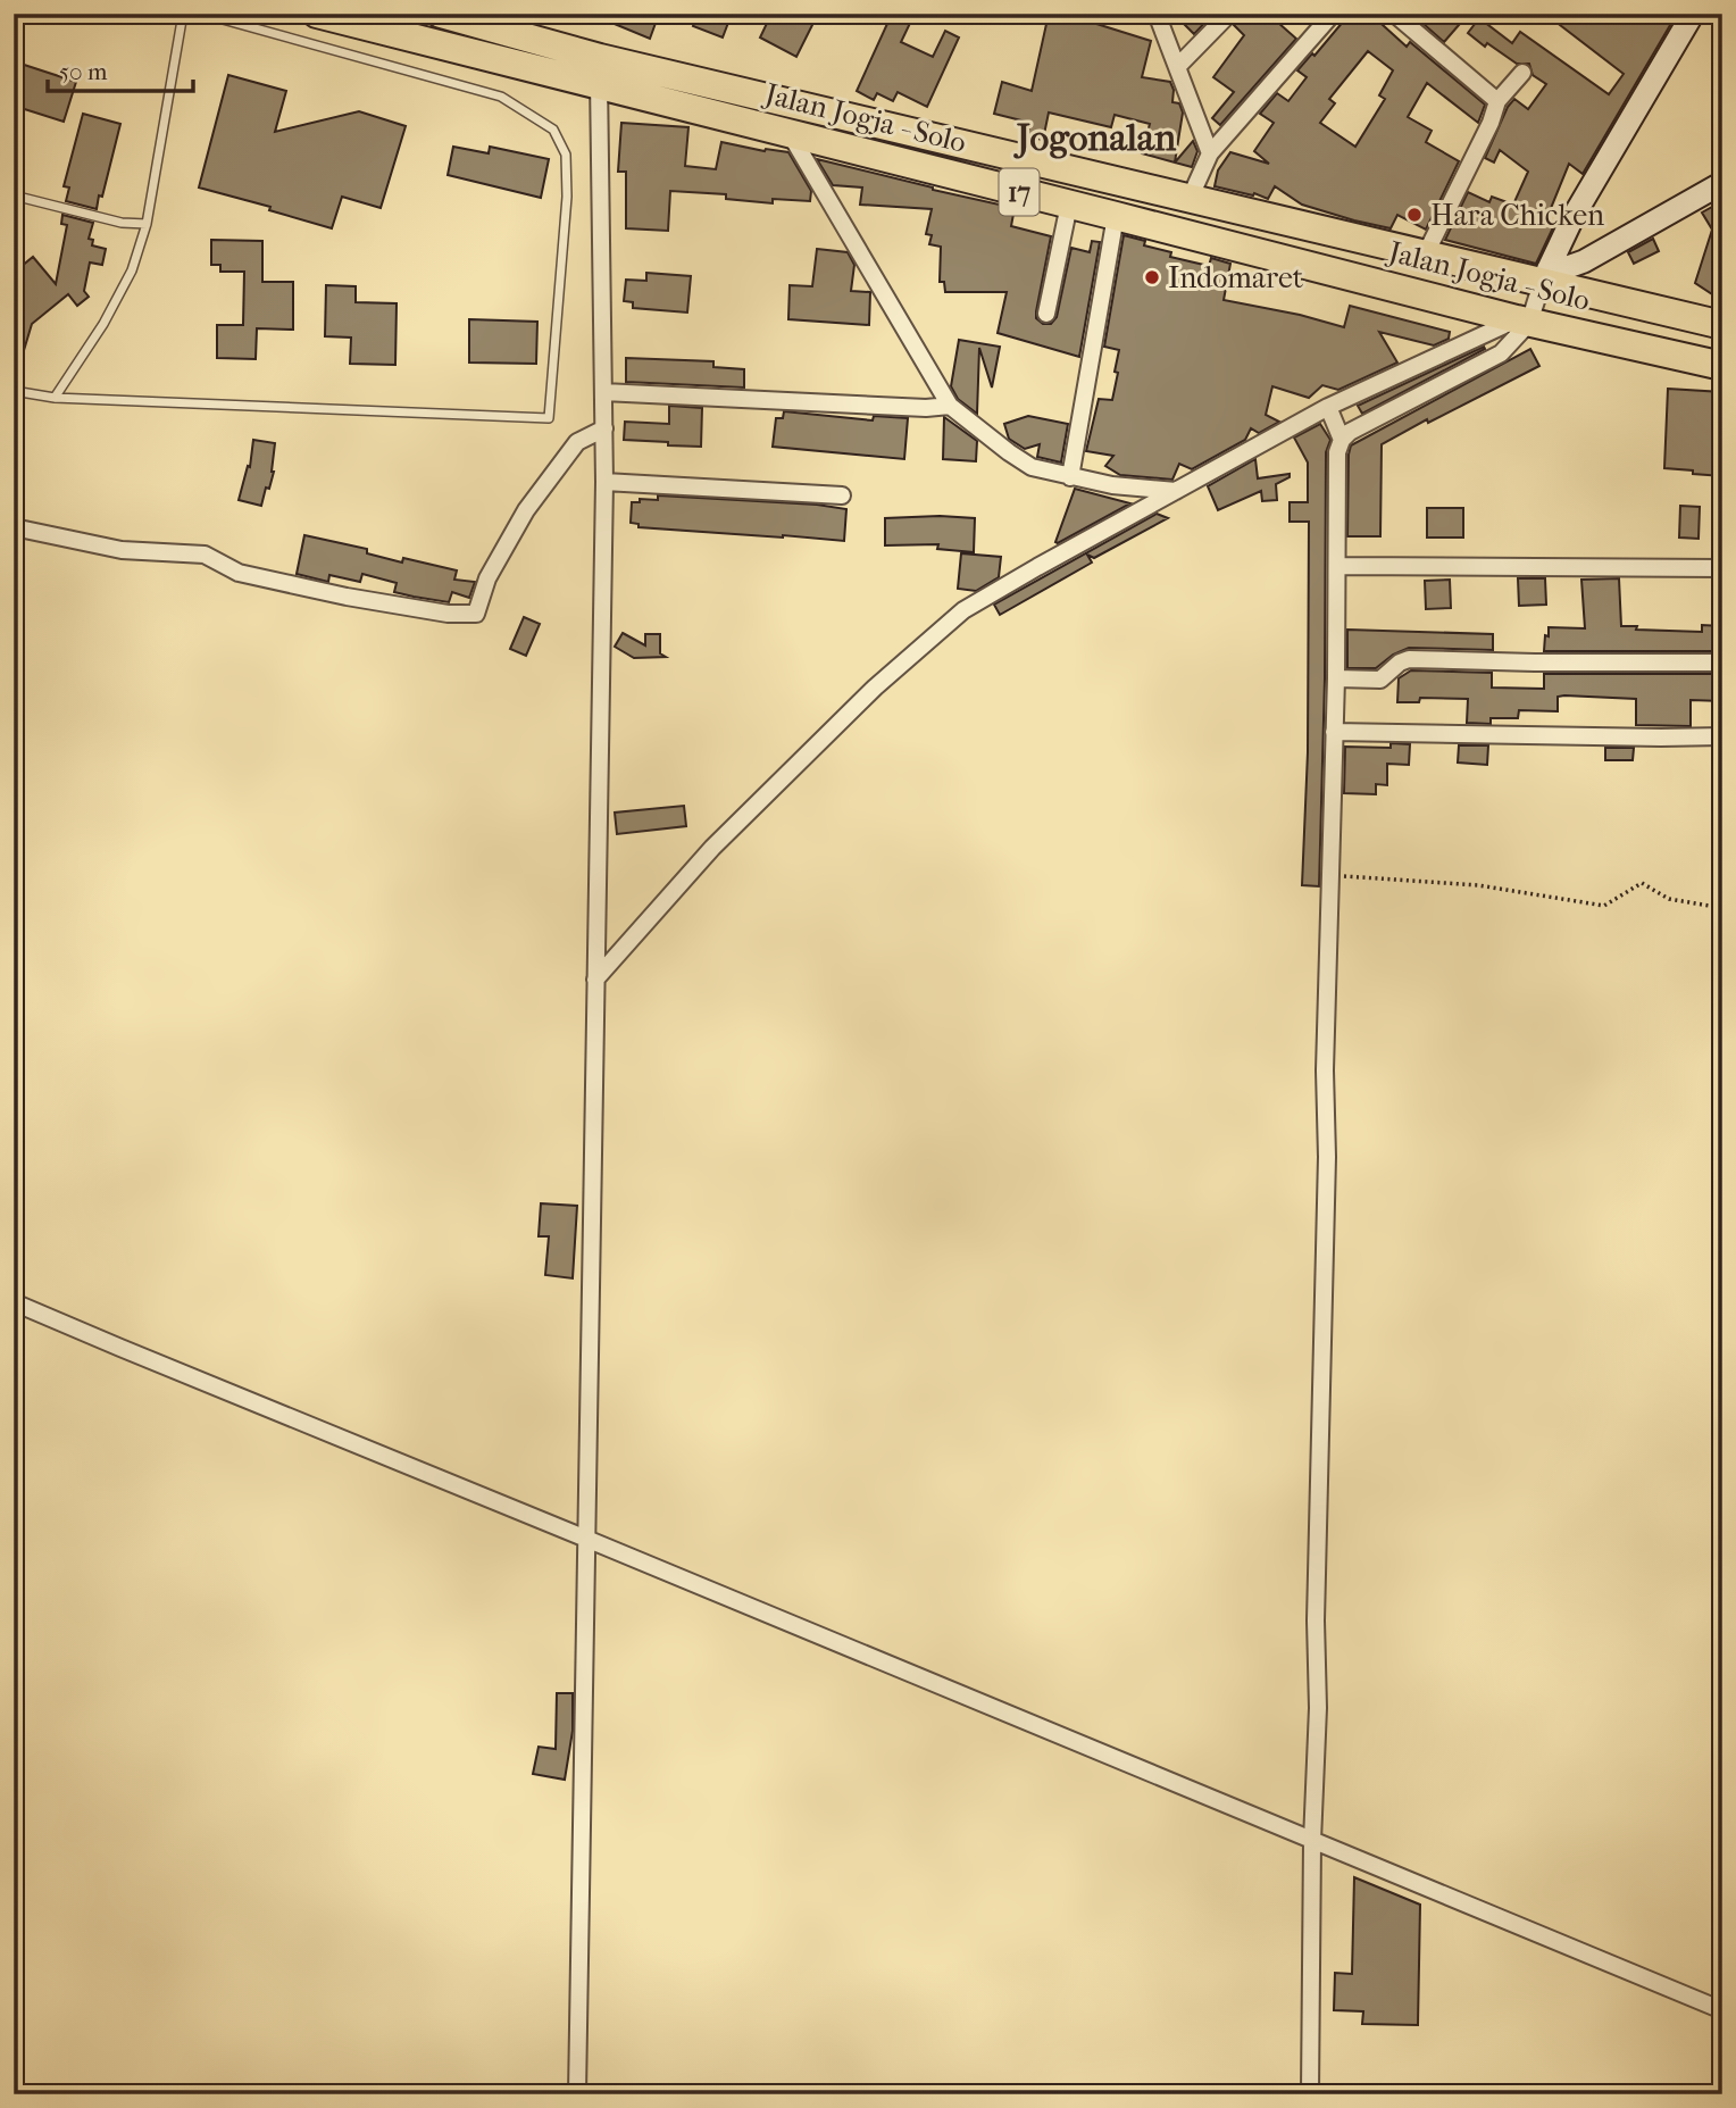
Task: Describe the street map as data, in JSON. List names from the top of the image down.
{
  "streets": {
    "highway": ["Jalan Jogja - Solo", "17"]
  },
  "districts": ["Jogonalan"],
  "places": ["Hara Chicken", "Indomaret"],
  "scale_bar": "50 m"
}
